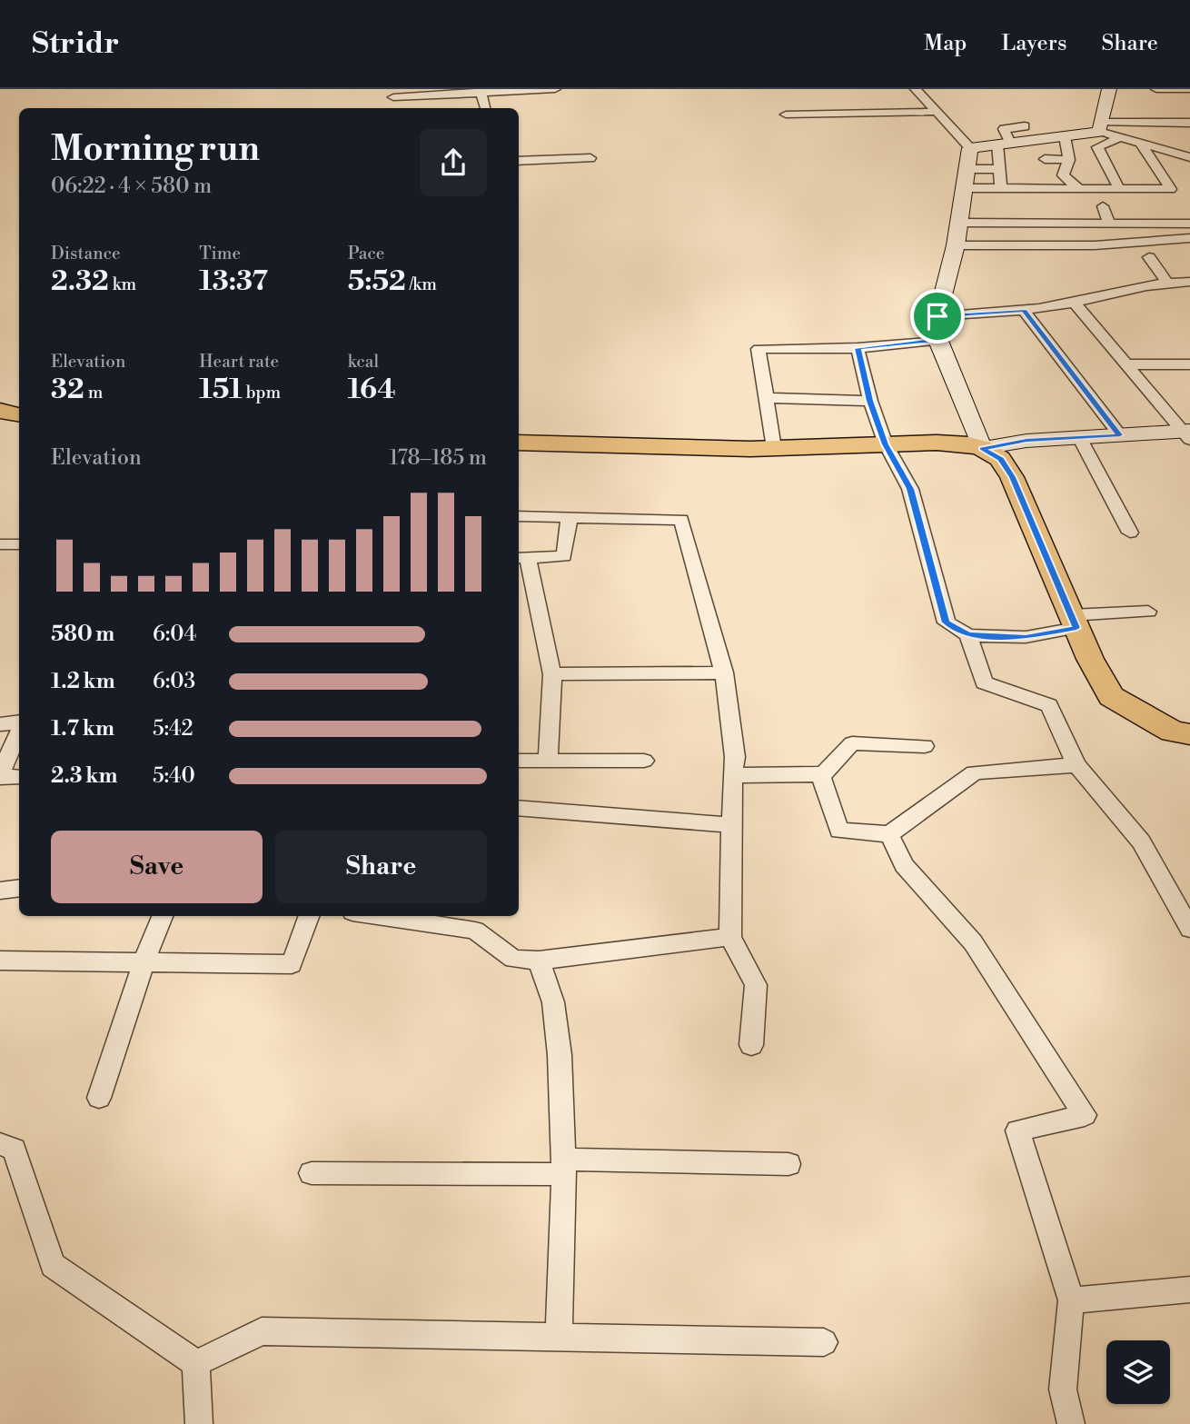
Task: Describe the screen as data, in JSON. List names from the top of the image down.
{
  "page": {
    "header": "Stridr",
    "nav": ["Map", "Layers", "Share"],
    "heading": ["Morning run", "06:22 · 4 × 580 m"],
    "stats": [
      ["Distance", "2.32 km"],
      ["Time", "13:37"],
      ["Pace", "5:52 /km"],
      ["Elevation", "32 m"],
      ["Heart rate", "151 bpm"],
      ["kcal", "164"]
    ],
    "chart": ["Elevation", "178–185 m"],
    "list": [
      {
        "name": "580 m",
        "note": "6:04"
      },
      {
        "name": "1.2 km",
        "note": "6:03"
      },
      {
        "name": "1.7 km",
        "note": "5:42"
      },
      {
        "name": "2.3 km",
        "note": "5:40"
      }
    ],
    "buttons": ["Save", "Share"]
  }
}
